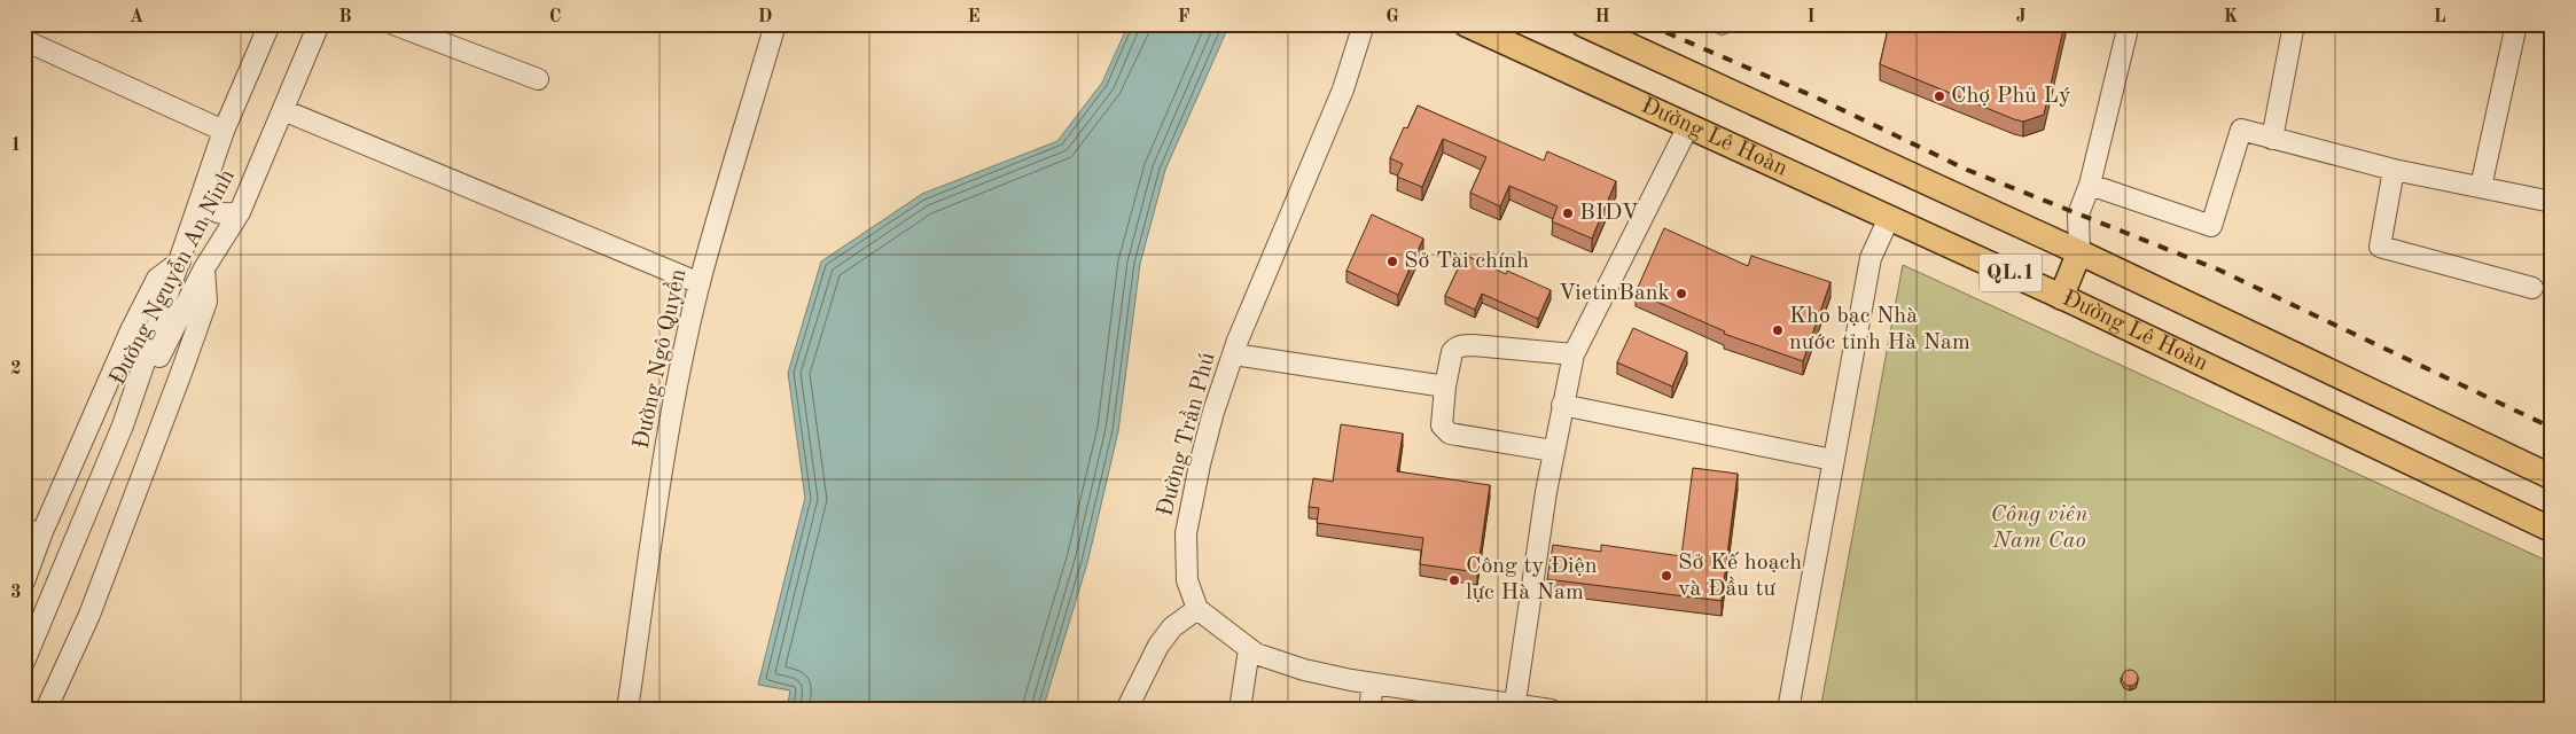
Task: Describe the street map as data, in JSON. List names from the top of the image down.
{
  "streets": {
    "main road": ["Đường Lê Hoàn", "QL.1"],
    "street": ["Đường Nguyễn An Ninh", "Đường Ngô Quyền", "Đường Trần Phú"]
  },
  "parks": ["Công viên Nam Cao"],
  "places": [
    "Chợ Phủ Lý",
    "BIDV",
    "Sở Tài chính",
    "VietinBank",
    "Kho bạc Nhà nước tỉnh Hà Nam",
    "Sở Kế hoạch và Đầu tư",
    "Công ty Điện lực Hà Nam"
  ],
  "grid": {
    "columns": [
      "A",
      "B",
      "C",
      "D",
      "E",
      "F",
      "G",
      "H",
      "I",
      "J",
      "K",
      "L"
    ],
    "rows": ["1", "2", "3"]
  }
}
